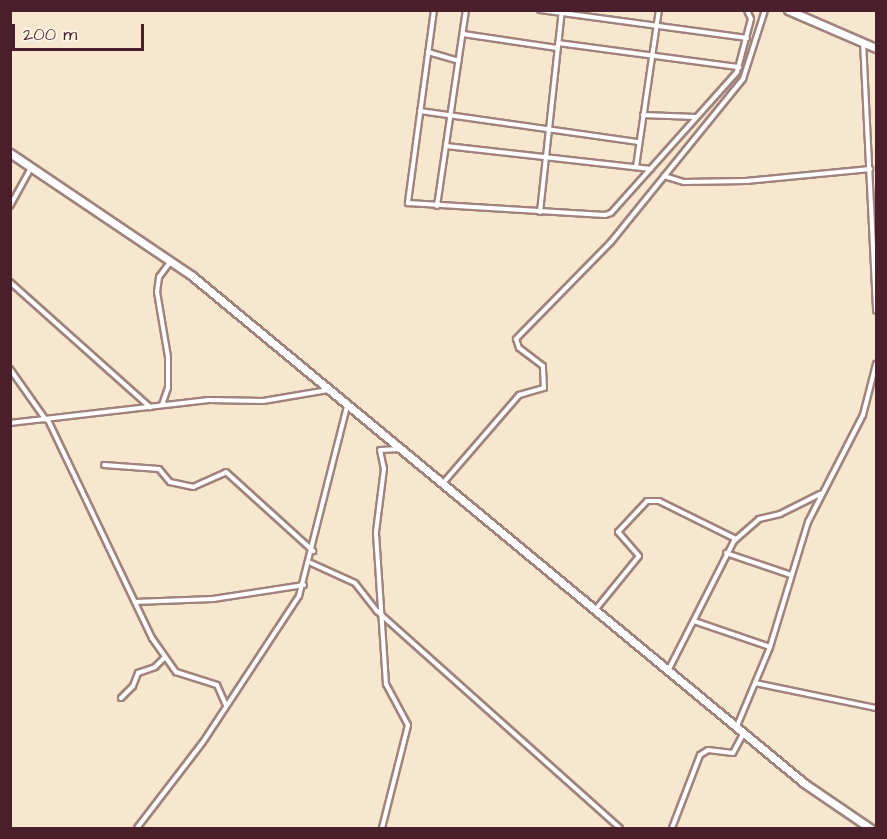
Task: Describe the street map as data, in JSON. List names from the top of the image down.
{
  "scale_bar": "200 m"
}
